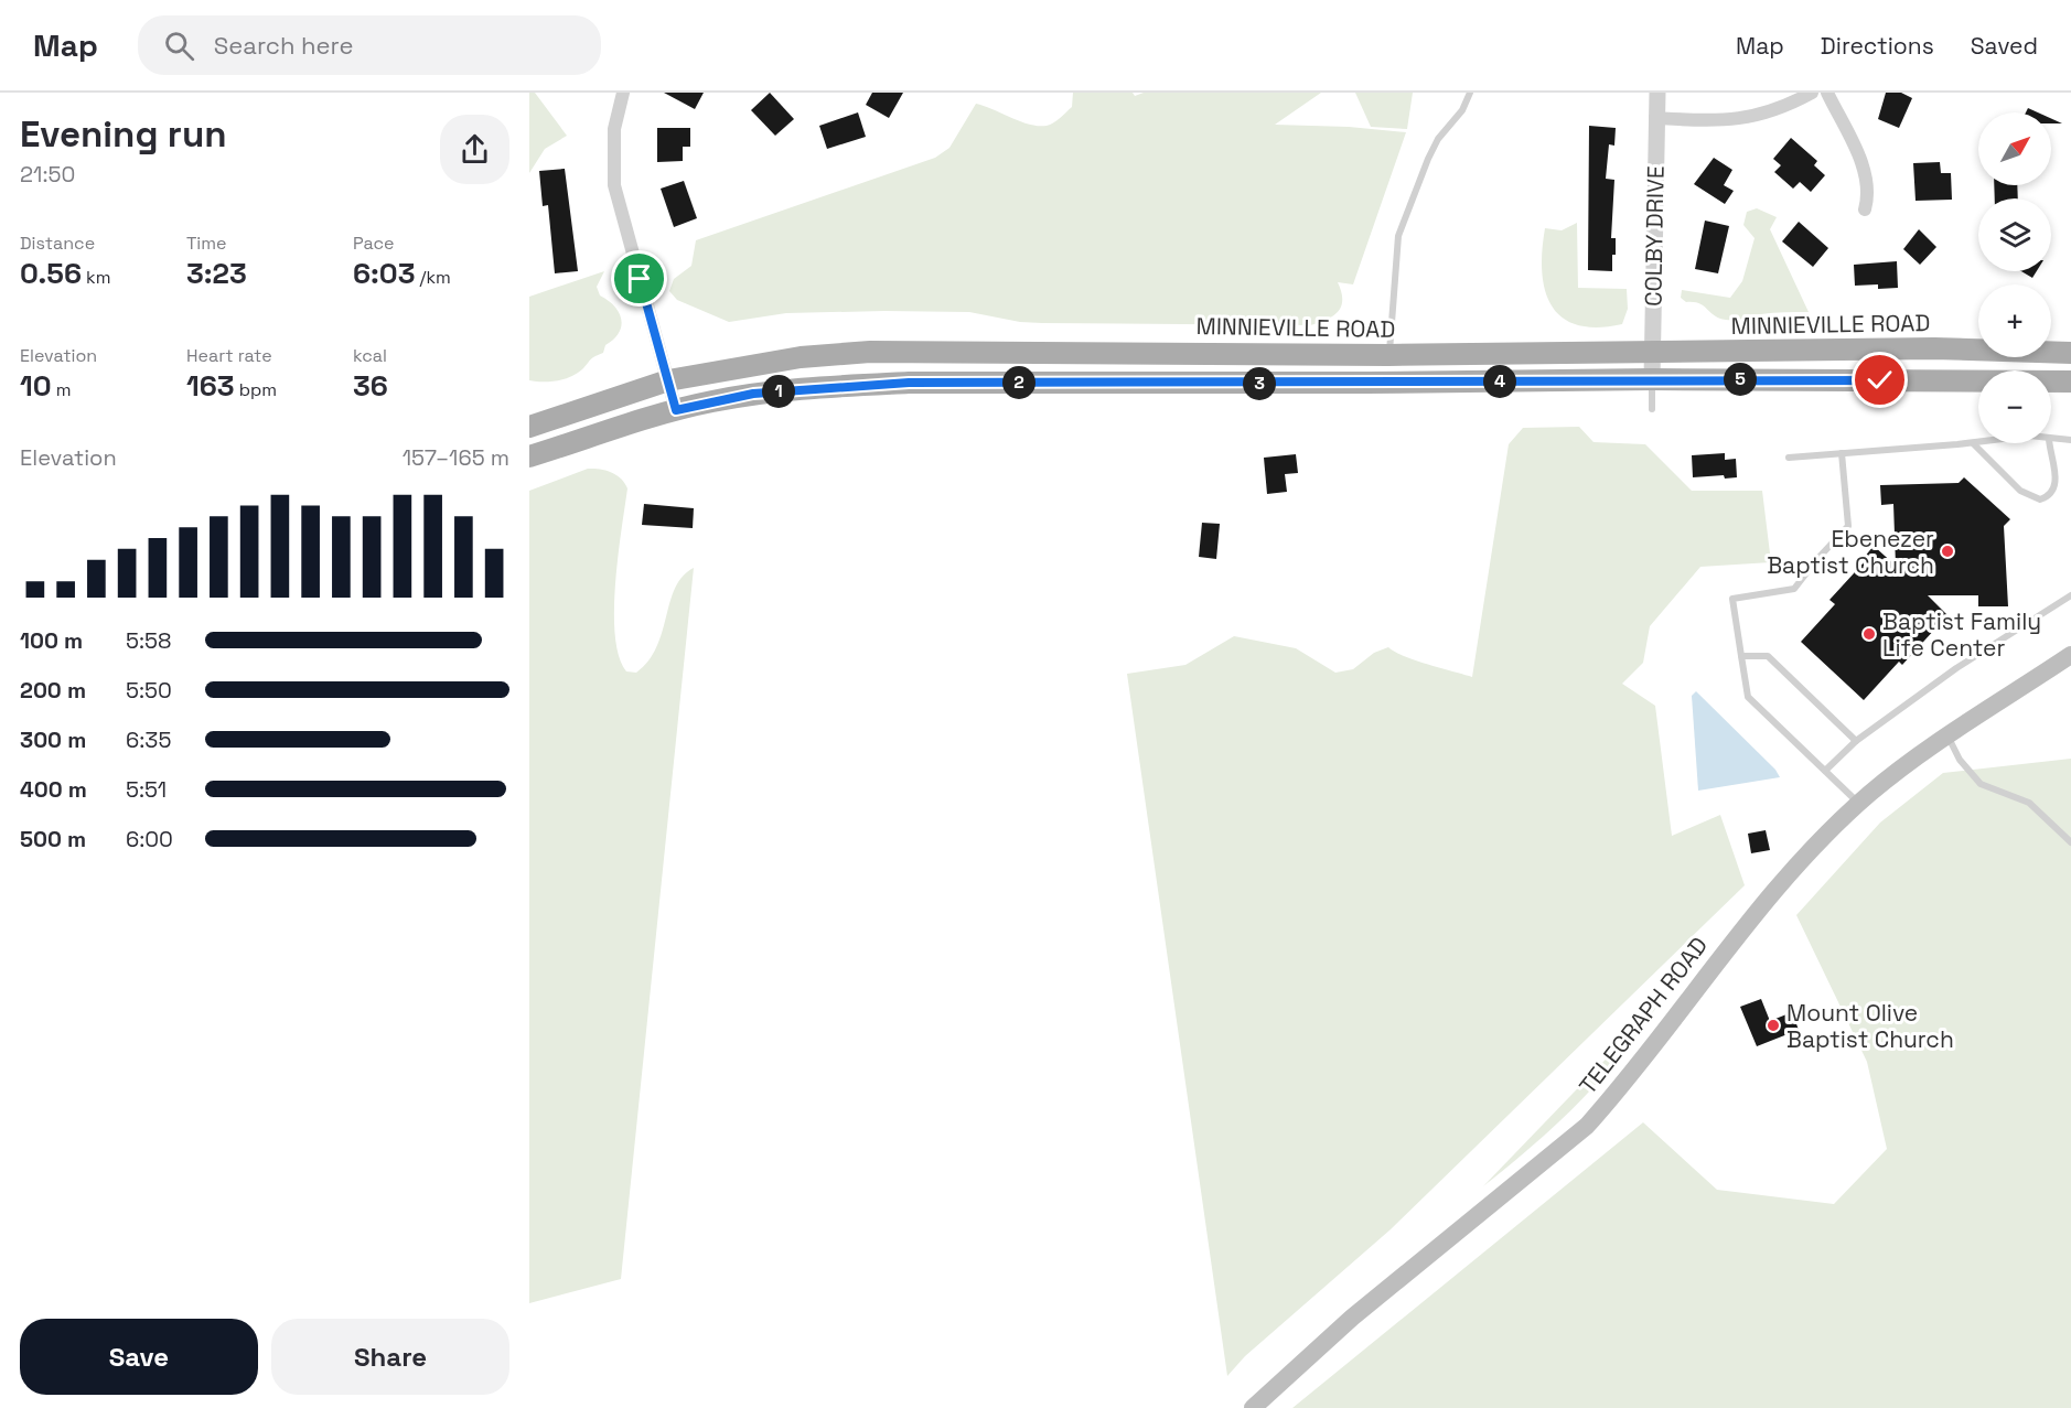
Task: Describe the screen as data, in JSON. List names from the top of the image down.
{
  "streets": {
    "main road": ["MINNIEVILLE ROAD", "TELEGRAPH ROAD"],
    "street": ["COLBY DRIVE"]
  },
  "crossings": [
    ["COLBY DRIVE", "MINNIEVILLE ROAD"]
  ],
  "places": ["Ebenezer Baptist Church", "Baptist Family Life Center", "Mount Olive Baptist Church"],
  "north": "top right",
  "page": {
    "header": "Map",
    "search": "Search here",
    "nav": ["Map", "Directions", "Saved"],
    "heading": ["Evening run", "21:50"],
    "map_buttons": ["+", "−"],
    "stats": [
      ["Distance", "0.56 km"],
      ["Time", "3:23"],
      ["Pace", "6:03 /km"],
      ["Elevation", "10 m"],
      ["Heart rate", "163 bpm"],
      ["kcal", "36"]
    ],
    "pins": [
      "5",
      "4",
      "2",
      "3",
      "1"
    ],
    "chart": ["Elevation", "157–165 m"],
    "list": [
      {
        "name": "100 m",
        "note": "5:58"
      },
      {
        "name": "200 m",
        "note": "5:50"
      },
      {
        "name": "300 m",
        "note": "6:35"
      },
      {
        "name": "400 m",
        "note": "5:51"
      },
      {
        "name": "500 m",
        "note": "6:00"
      }
    ],
    "buttons": ["Save", "Share"]
  }
}
